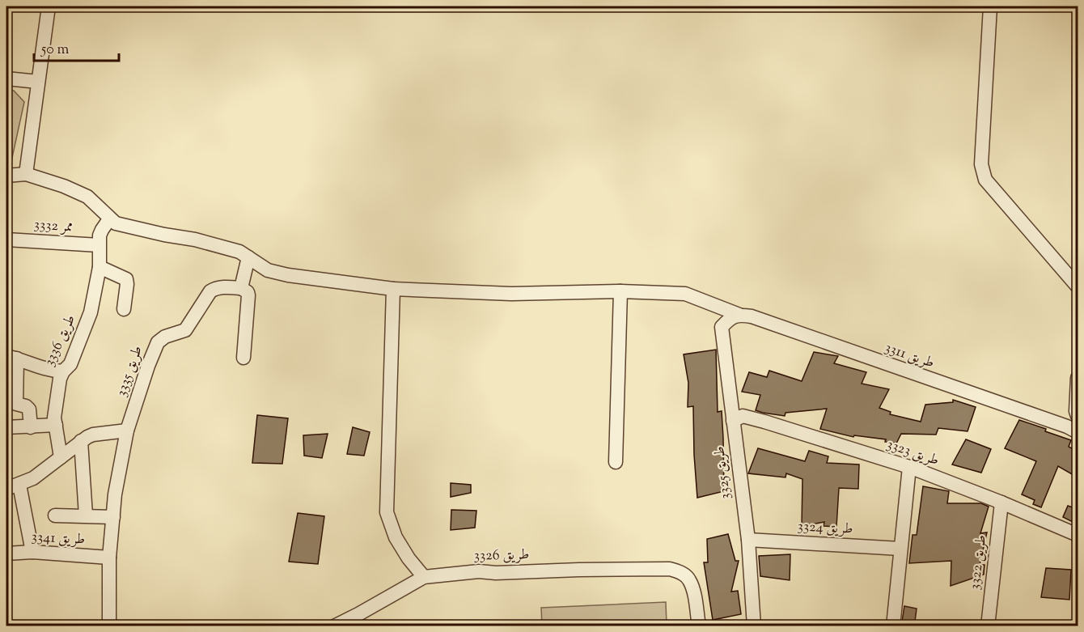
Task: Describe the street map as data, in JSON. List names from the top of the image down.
{
  "streets": {
    "street": [
      "ممر 3332",
      "طريق 3336",
      "طريق 3311",
      "طريق 3335",
      "طريق 3323",
      "طريق 3325",
      "طريق 3324",
      "طريق 3341",
      "طريق 3326",
      "طريق 3322"
    ]
  },
  "crossings": [
    ["ممر 3332", "طريق 3336"],
    ["طريق 3336", "طريق 3311"],
    ["طريق 3311", "طريق 3325"],
    ["طريق 3335", "طريق 3341"],
    ["طريق 3323", "طريق 3325"],
    ["طريق 3323", "طريق 3322"],
    ["طريق 3325", "طريق 3324"]
  ],
  "scale_bar": "50 m"
}
